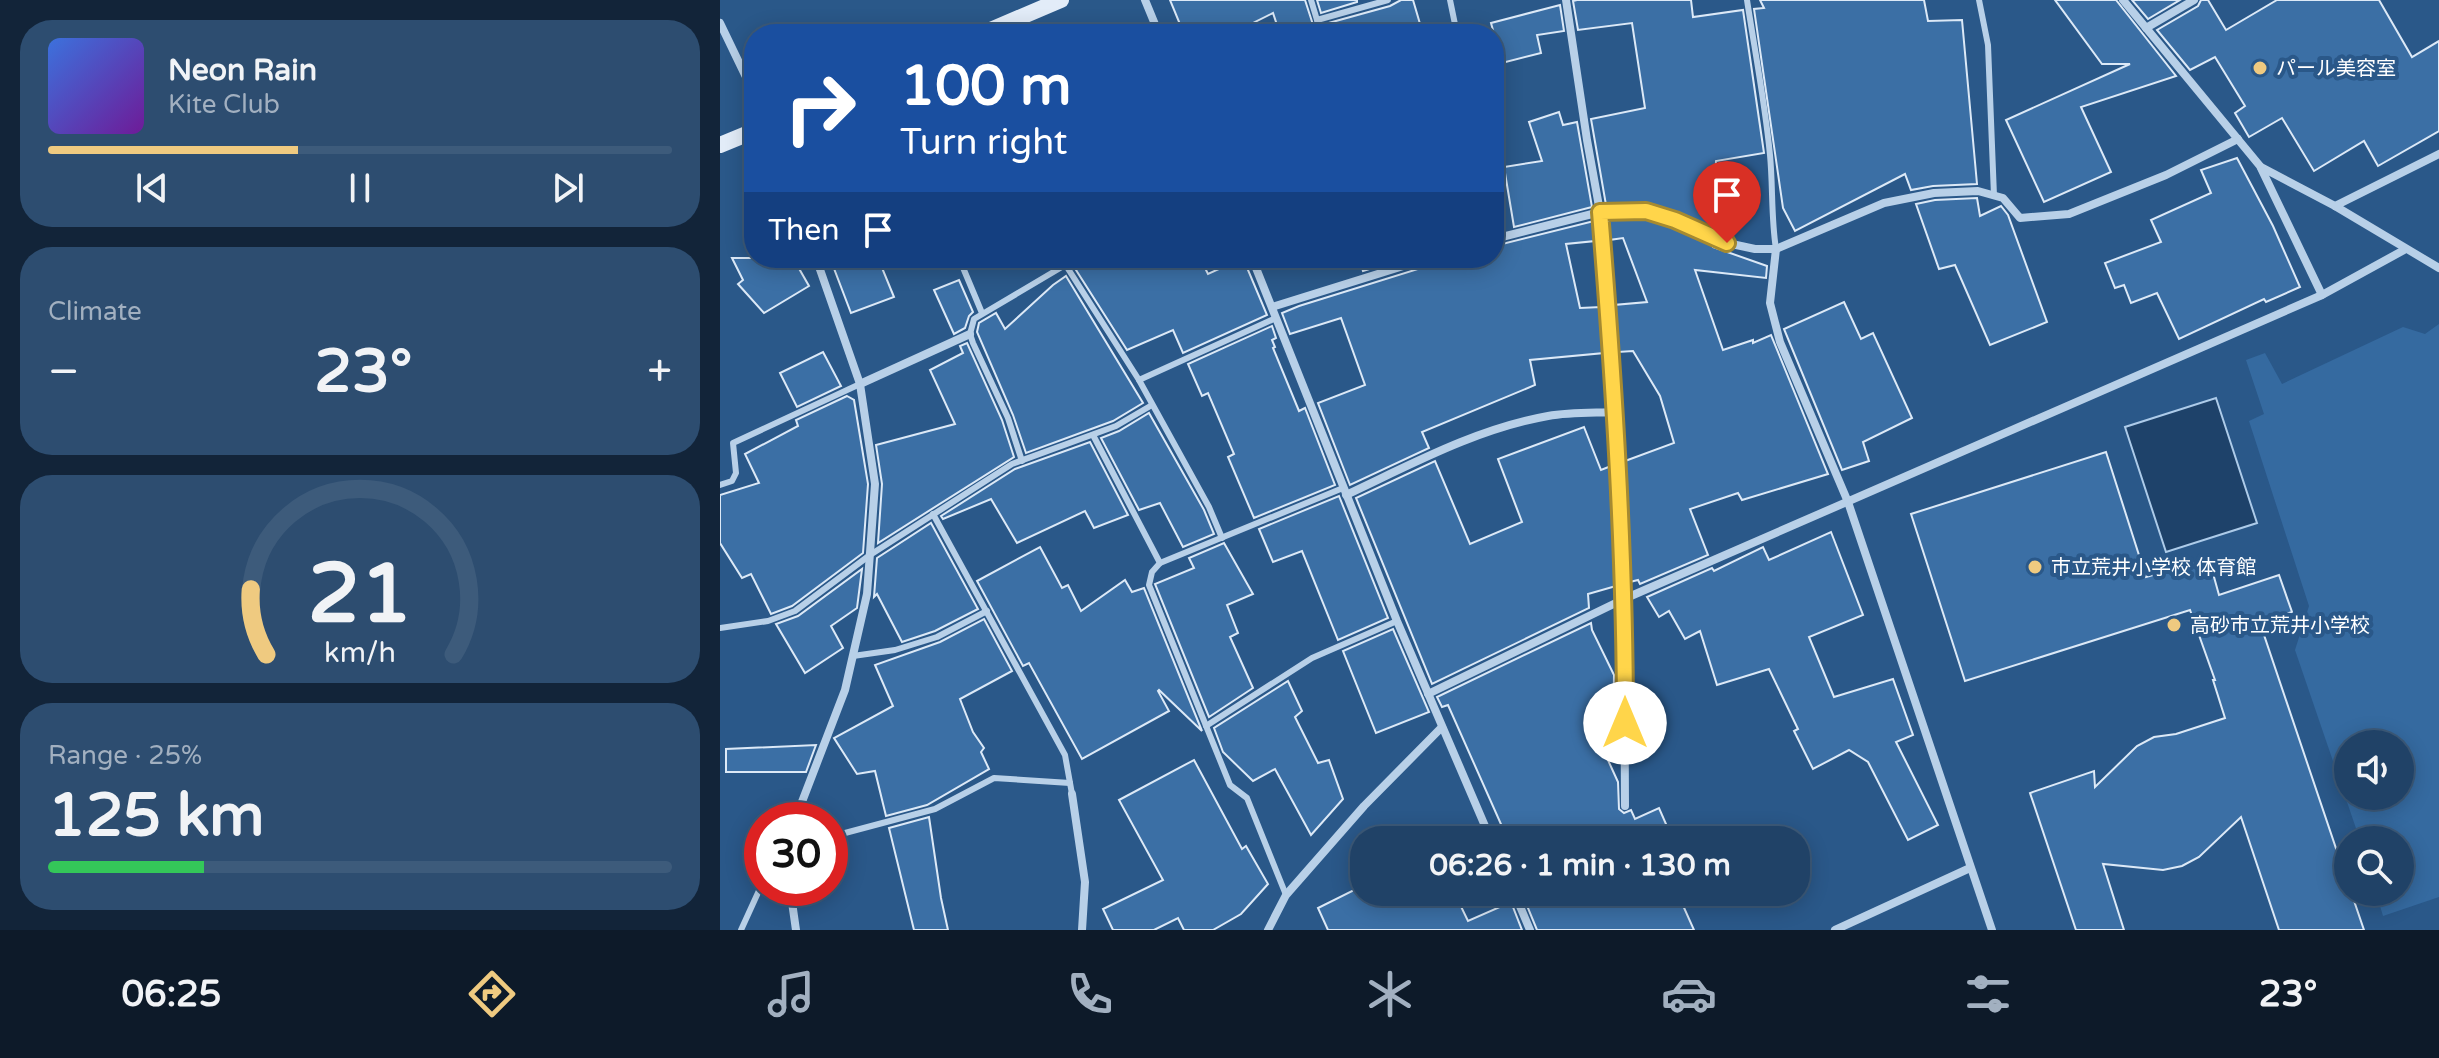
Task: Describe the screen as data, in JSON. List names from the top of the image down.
{
  "places": ["パール美容室", "市立荒井小学校 体育館", "高砂市立荒井小学校"],
  "page": {
    "turn": ["100 m", "Turn right"],
    "song": ["Neon Rain", "Kite Club"],
    "then": "Then",
    "tile": [
      "Climate",
      ["Range · 25%", "125 km"]
    ],
    "heat": ["−", "23°", "+"],
    "limit": "30",
    "trip": "06:26 · 1 min · 130 m",
    "tabs": ["06:25", "23°"],
    "gauge": ["21", "km/h"]
  }
}
